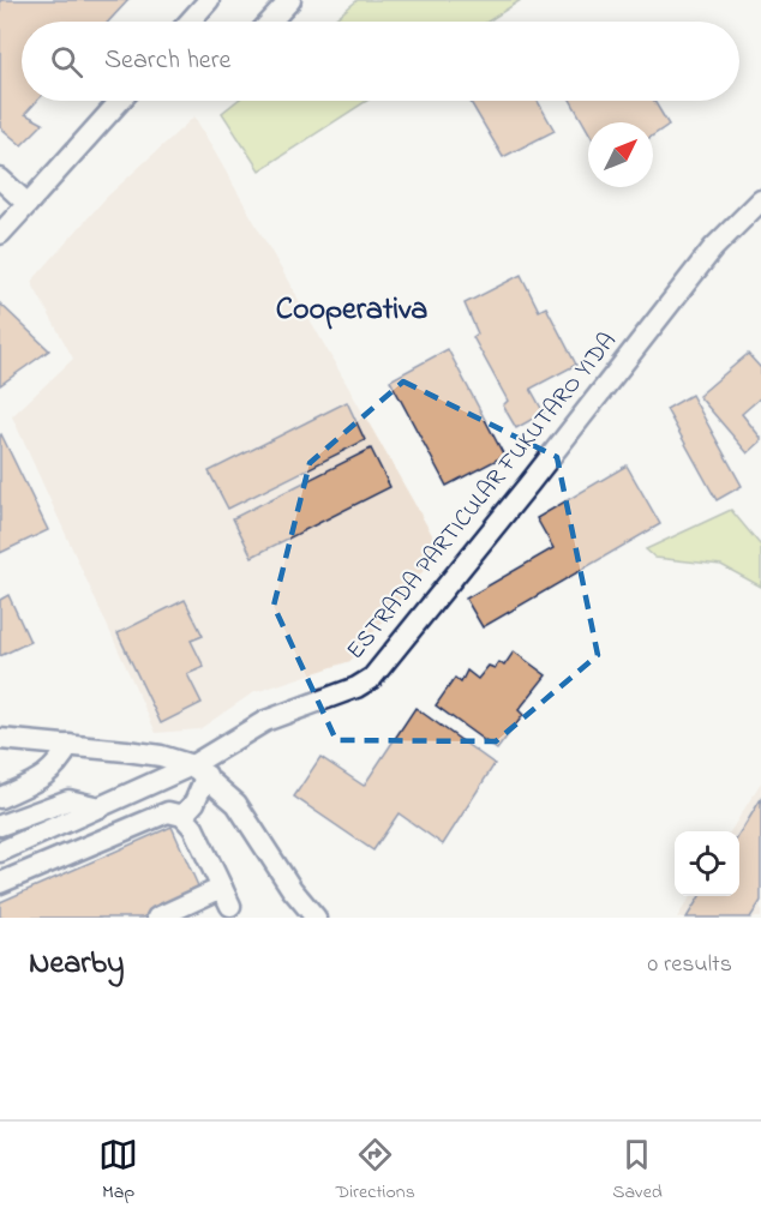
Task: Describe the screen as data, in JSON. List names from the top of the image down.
{
  "streets": {
    "street": ["ESTRADA PARTICULAR FUKUTARO YIDA"]
  },
  "districts": ["Cooperativa"],
  "north": "top right",
  "page": {
    "search": "Search here",
    "heading": ["Nearby", "0 results"],
    "nav": ["Map", "Directions", "Saved"]
  }
}
